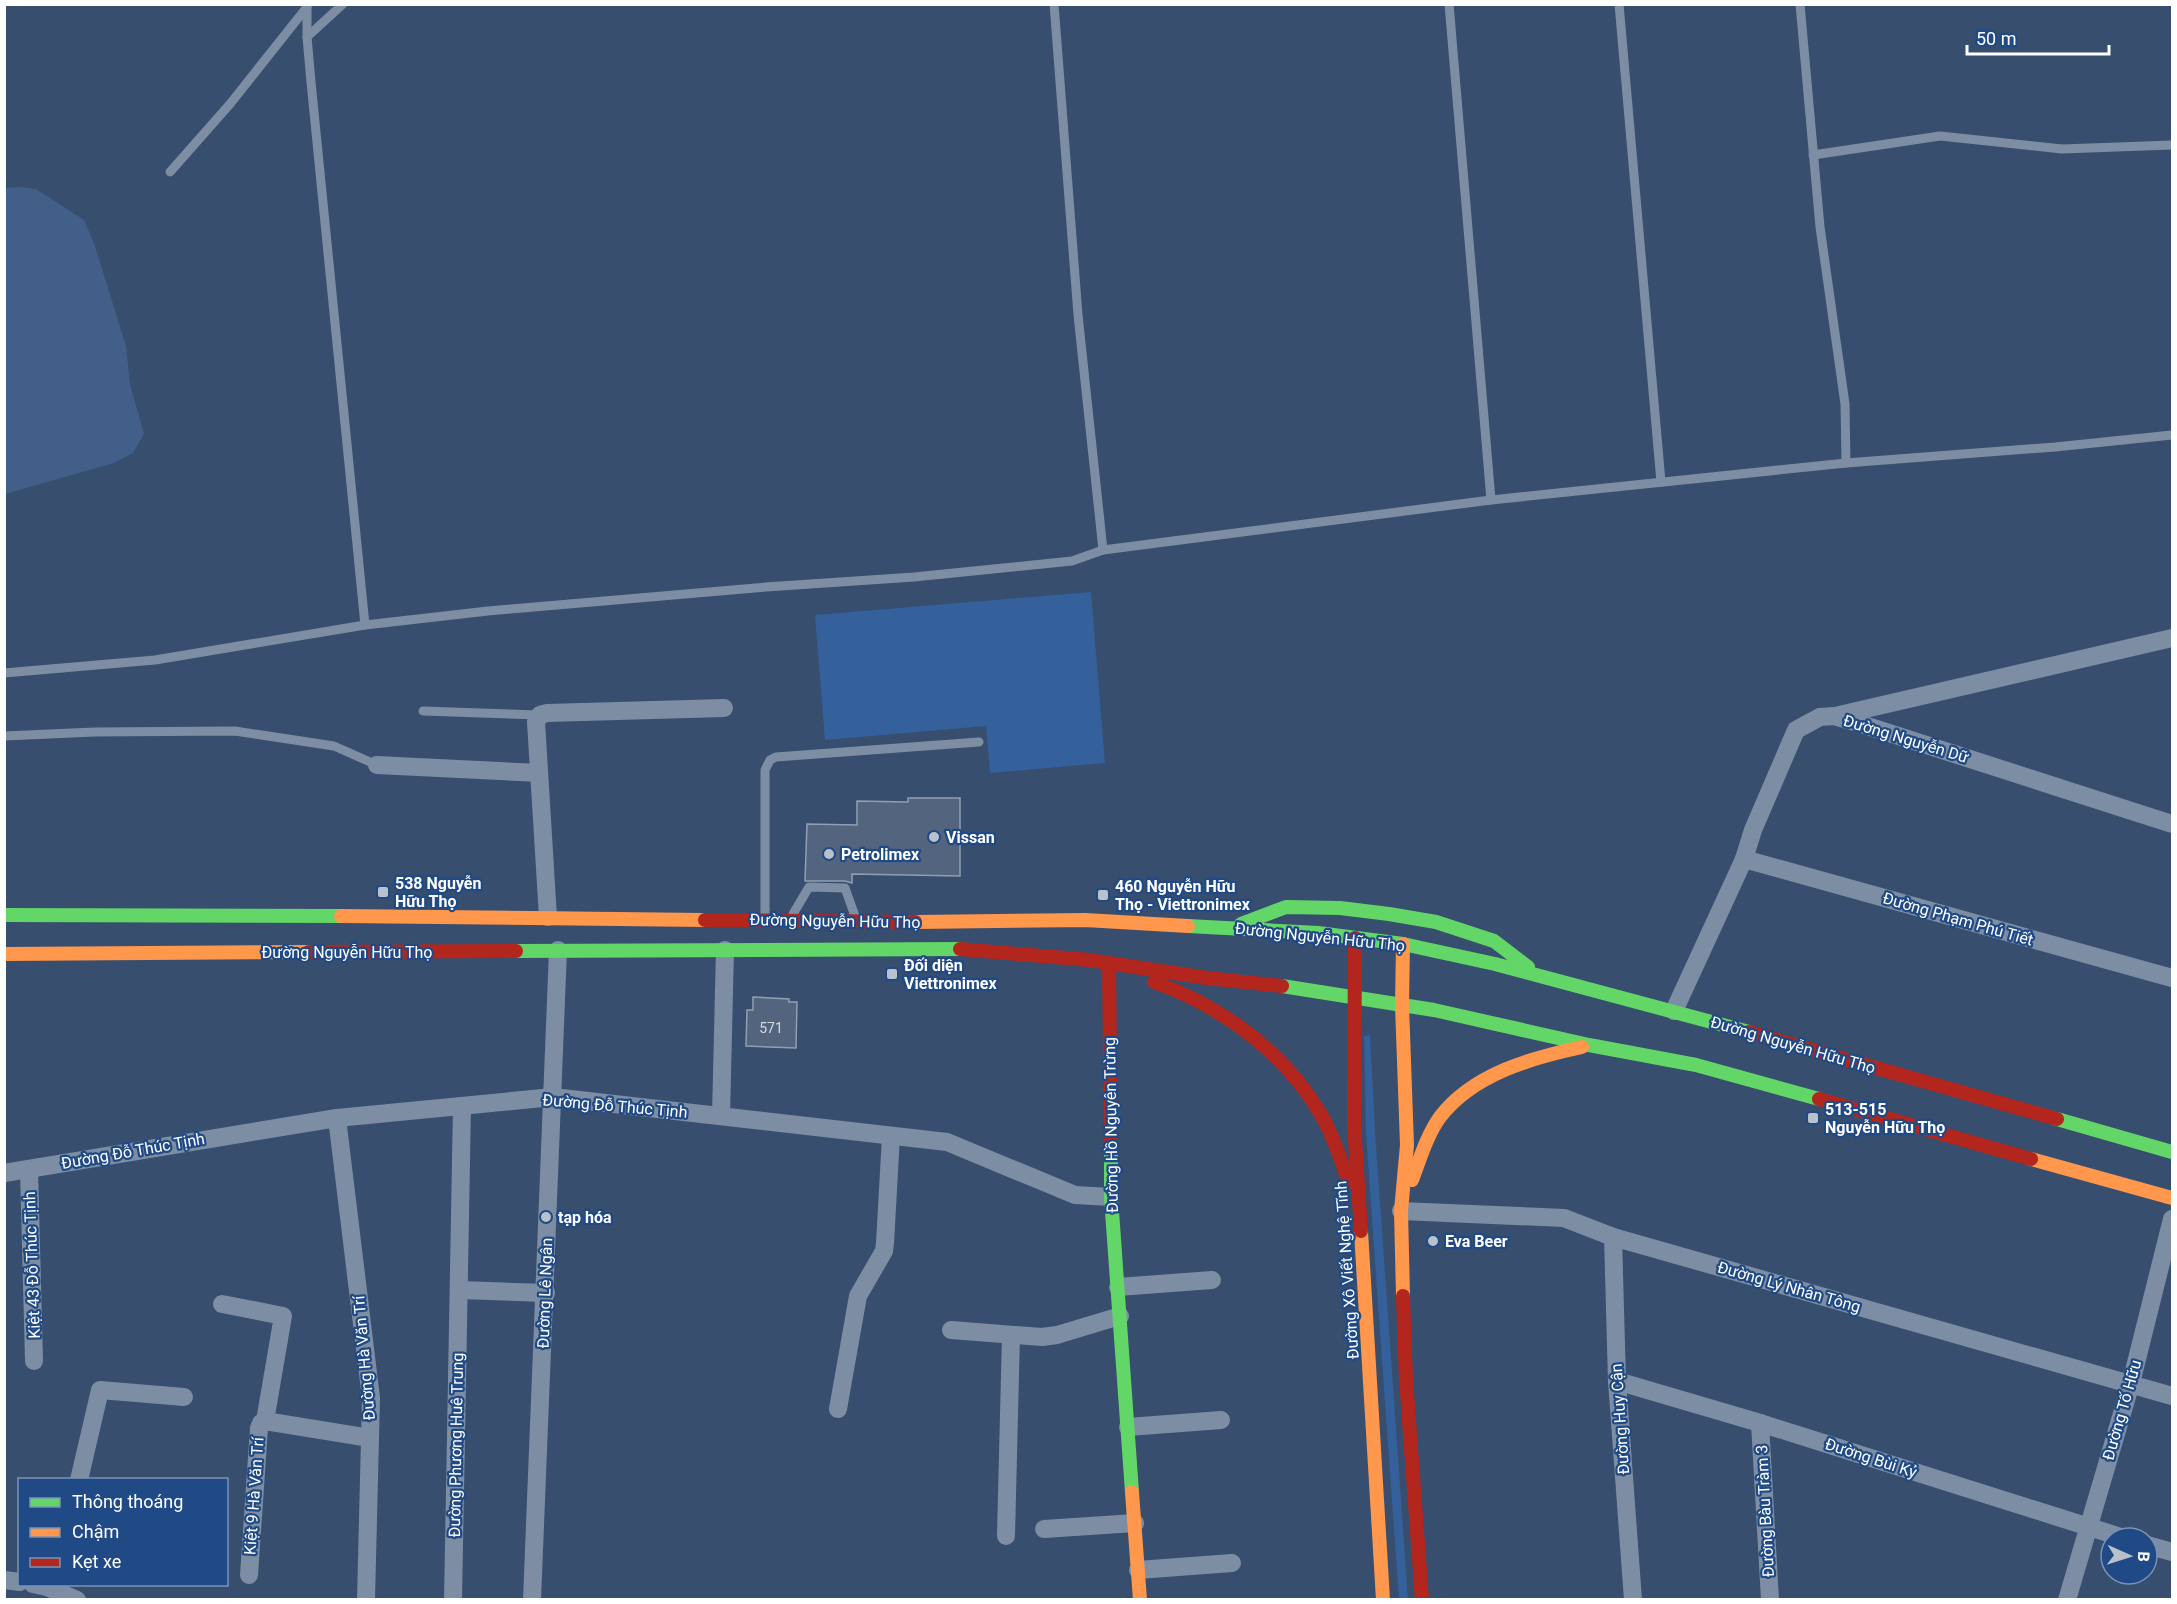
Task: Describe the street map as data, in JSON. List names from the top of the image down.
{
  "streets": {
    "main road": ["Đường Nguyễn Hữu Thọ", "Đường Hồ Nguyên Trừng", "Đường Xô Viết Nghệ Tĩnh"],
    "street": [
      "Đường Nguyễn Dữ",
      "Đường Phạm Phú Tiết",
      "Đường Đỗ Thúc Tịnh",
      "Kiệt 43 Đỗ Thúc Tịnh",
      "Đường Lý Nhân Tông",
      "Đường Lê Ngân",
      "Đường Hà Văn Trí",
      "Đường Tố Hữu",
      "Đường Huy Cận",
      "Đường Phương Huê Trung",
      "Đường Bùi Kỷ",
      "Kiệt 9 Hà Văn Trí",
      "Đường Bàu Tràm 3"
    ]
  },
  "crossings": [
    ["Đường Nguyễn Dữ", "Đường Phạm Phú Tiết"],
    ["Đường Nguyễn Dữ", "Đường Nguyễn Hữu Thọ"],
    ["Đường Nguyễn Hữu Thọ", "Đường Hồ Nguyên Trừng"],
    ["Đường Nguyễn Hữu Thọ", "Đường Xô Viết Nghệ Tĩnh"],
    ["Đường Nguyễn Hữu Thọ", "Đường Lê Ngân"],
    ["Đường Đỗ Thúc Tịnh", "Đường Hồ Nguyên Trừng"],
    ["Đường Đỗ Thúc Tịnh", "Kiệt 43 Đỗ Thúc Tịnh"],
    ["Đường Đỗ Thúc Tịnh", "Đường Lê Ngân"],
    ["Đường Đỗ Thúc Tịnh", "Đường Hà Văn Trí"],
    ["Đường Đỗ Thúc Tịnh", "Đường Phương Huê Trung"],
    ["Đường Lý Nhân Tông", "Đường Tố Hữu"],
    ["Đường Lý Nhân Tông", "Đường Huy Cận"],
    ["Đường Hà Văn Trí", "Kiệt 9 Hà Văn Trí"],
    ["Đường Tố Hữu", "Đường Bùi Kỷ"],
    ["Đường Huy Cận", "Đường Bùi Kỷ"],
    ["Đường Bùi Kỷ", "Đường Bàu Tràm 3"]
  ],
  "places": {
    "other": [
      "Vissan",
      "Petrolimex",
      "tạp hóa",
      "Eva Beer"
    ],
    "transit": [
      "538 Nguyễn Hữu Thọ",
      "460 Nguyễn Hữu Thọ - Viettronimex",
      "Đối diện Viettronimex",
      "513-515 Nguyễn Hữu Thọ"
    ]
  },
  "house_numbers": ["571"],
  "legend": ["Thông thoáng", "Chậm", "Kẹt xe"],
  "scale_bar": "50 m",
  "north": "right"
}
